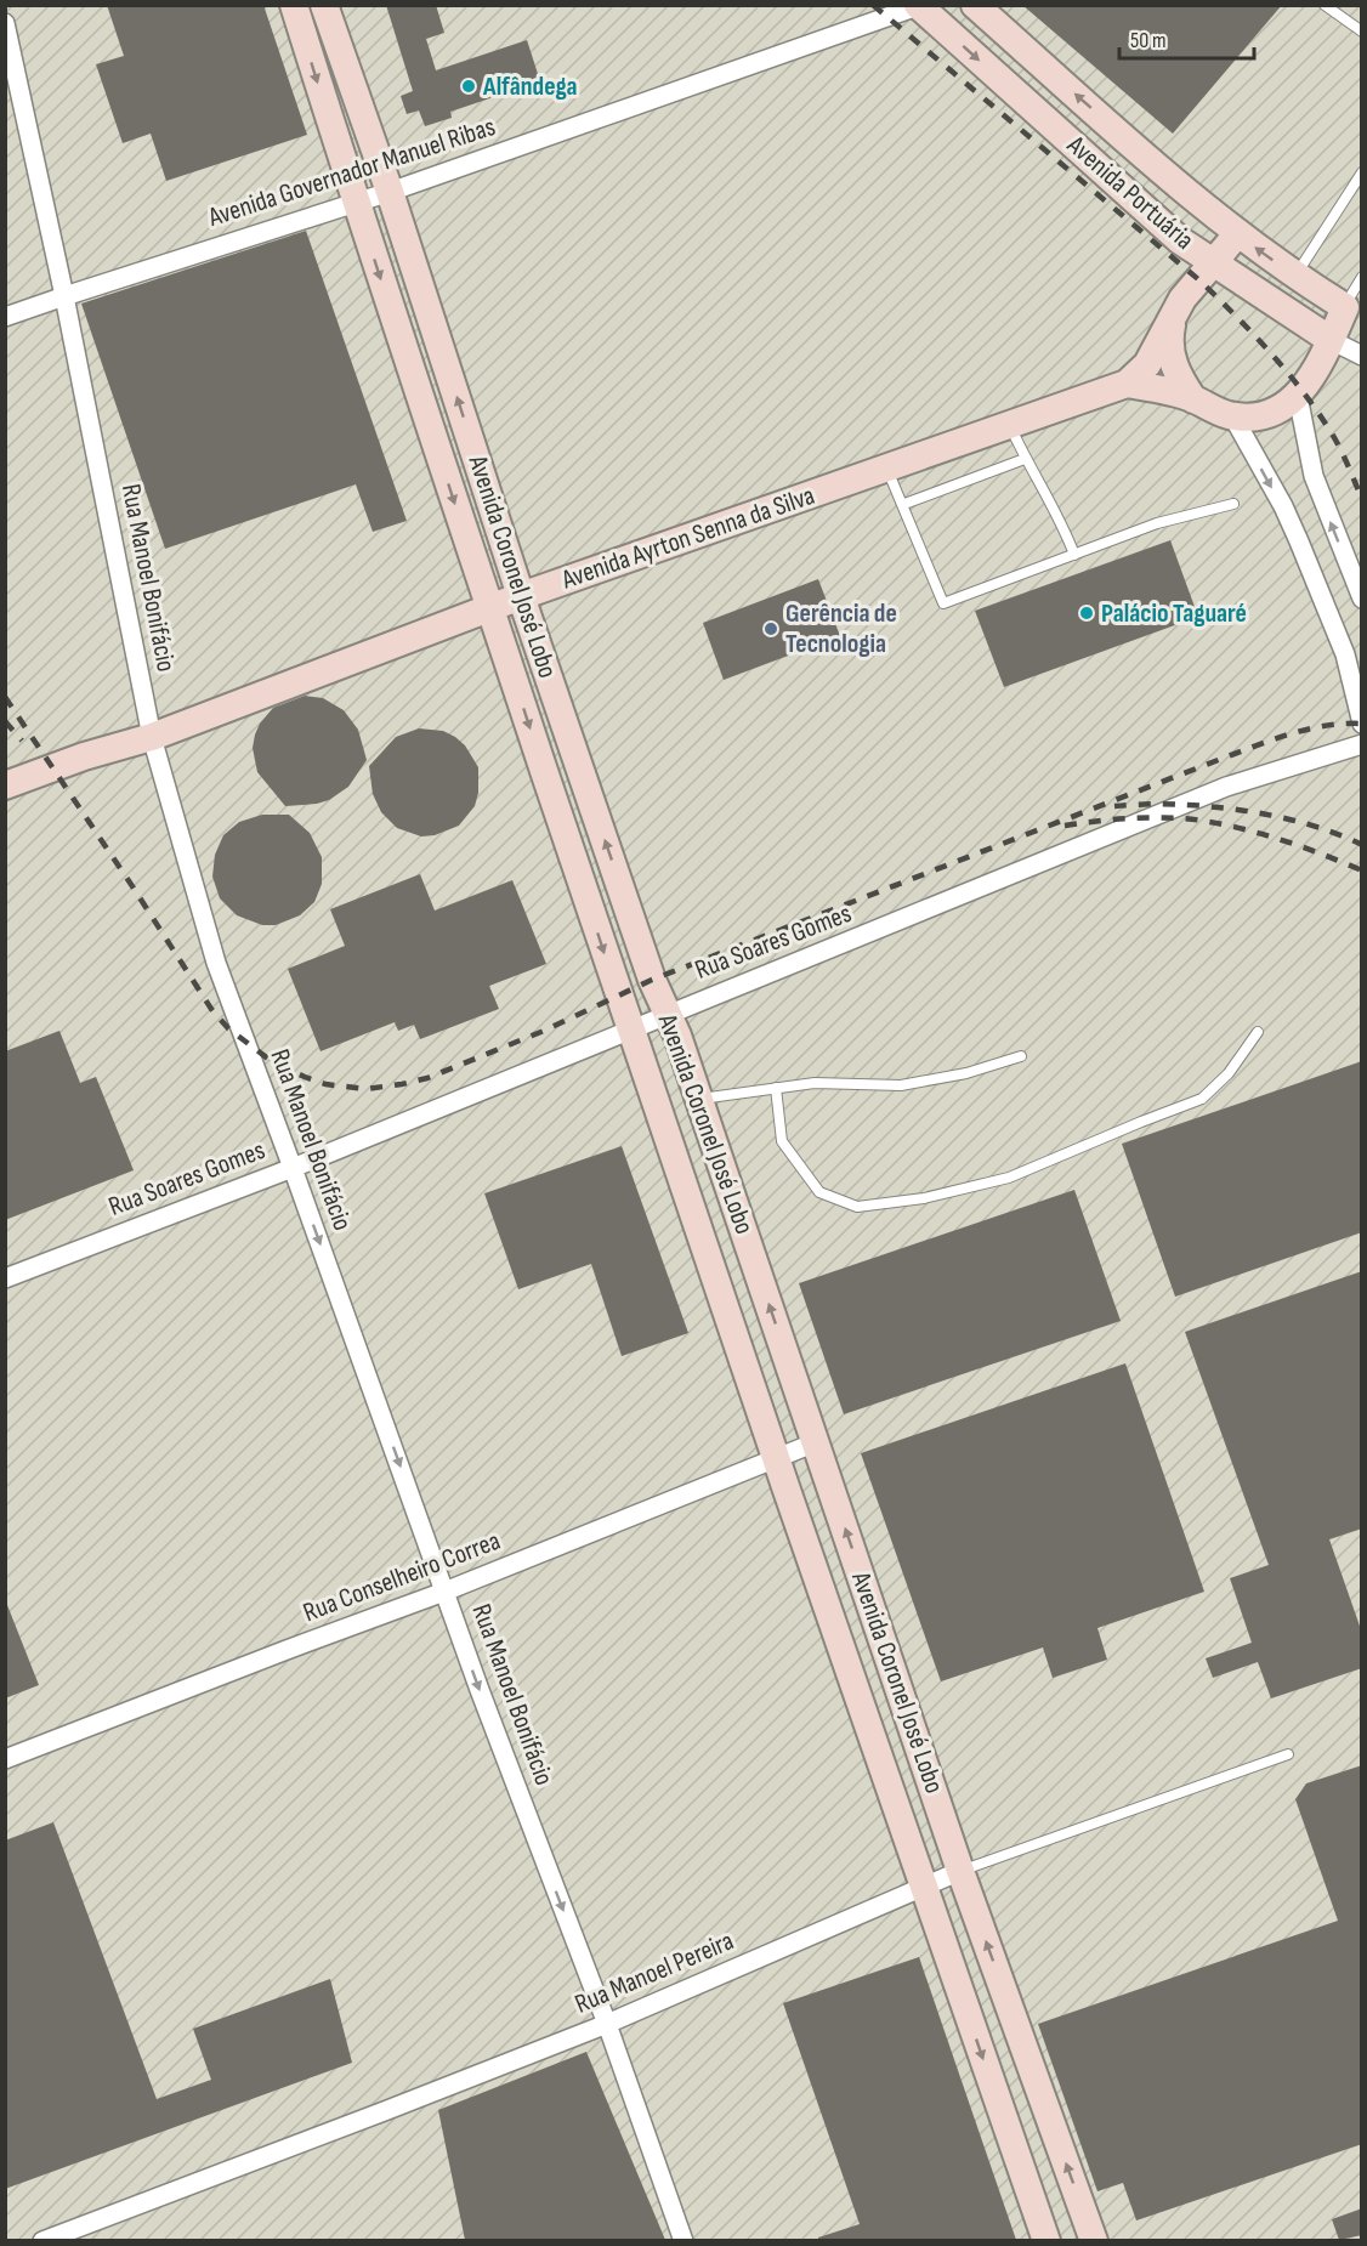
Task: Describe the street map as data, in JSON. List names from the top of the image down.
{
  "streets": {
    "street": [
      "Avenida Governador Manuel Ribas",
      "Avenida Portuária",
      "Avenida Ayrton Senna da Silva",
      "Avenida Coronel José Lobo",
      "Rua Manoel Bonifácio",
      "Rua Soares Gomes",
      "Rua Conselheiro Correa",
      "Rua Manoel Pereira"
    ]
  },
  "crossings": [
    ["Avenida Governador Manuel Ribas", "Avenida Portuária"],
    ["Avenida Governador Manuel Ribas", "Avenida Coronel José Lobo"],
    ["Avenida Governador Manuel Ribas", "Rua Manoel Bonifácio"],
    ["Avenida Portuária", "Avenida Ayrton Senna da Silva"],
    ["Avenida Ayrton Senna da Silva", "Avenida Coronel José Lobo"],
    ["Avenida Ayrton Senna da Silva", "Rua Manoel Bonifácio"],
    ["Avenida Coronel José Lobo", "Rua Soares Gomes"],
    ["Avenida Coronel José Lobo", "Rua Conselheiro Correa"],
    ["Avenida Coronel José Lobo", "Rua Manoel Pereira"],
    ["Rua Manoel Bonifácio", "Rua Soares Gomes"],
    ["Rua Manoel Bonifácio", "Rua Conselheiro Correa"],
    ["Rua Manoel Bonifácio", "Rua Manoel Pereira"]
  ],
  "one_way": ["Rua Manoel Bonifácio"],
  "places": ["Alfândega", "Palácio Taguaré", "Gerência de Tecnologia"],
  "scale_bar": "50 m"
}
